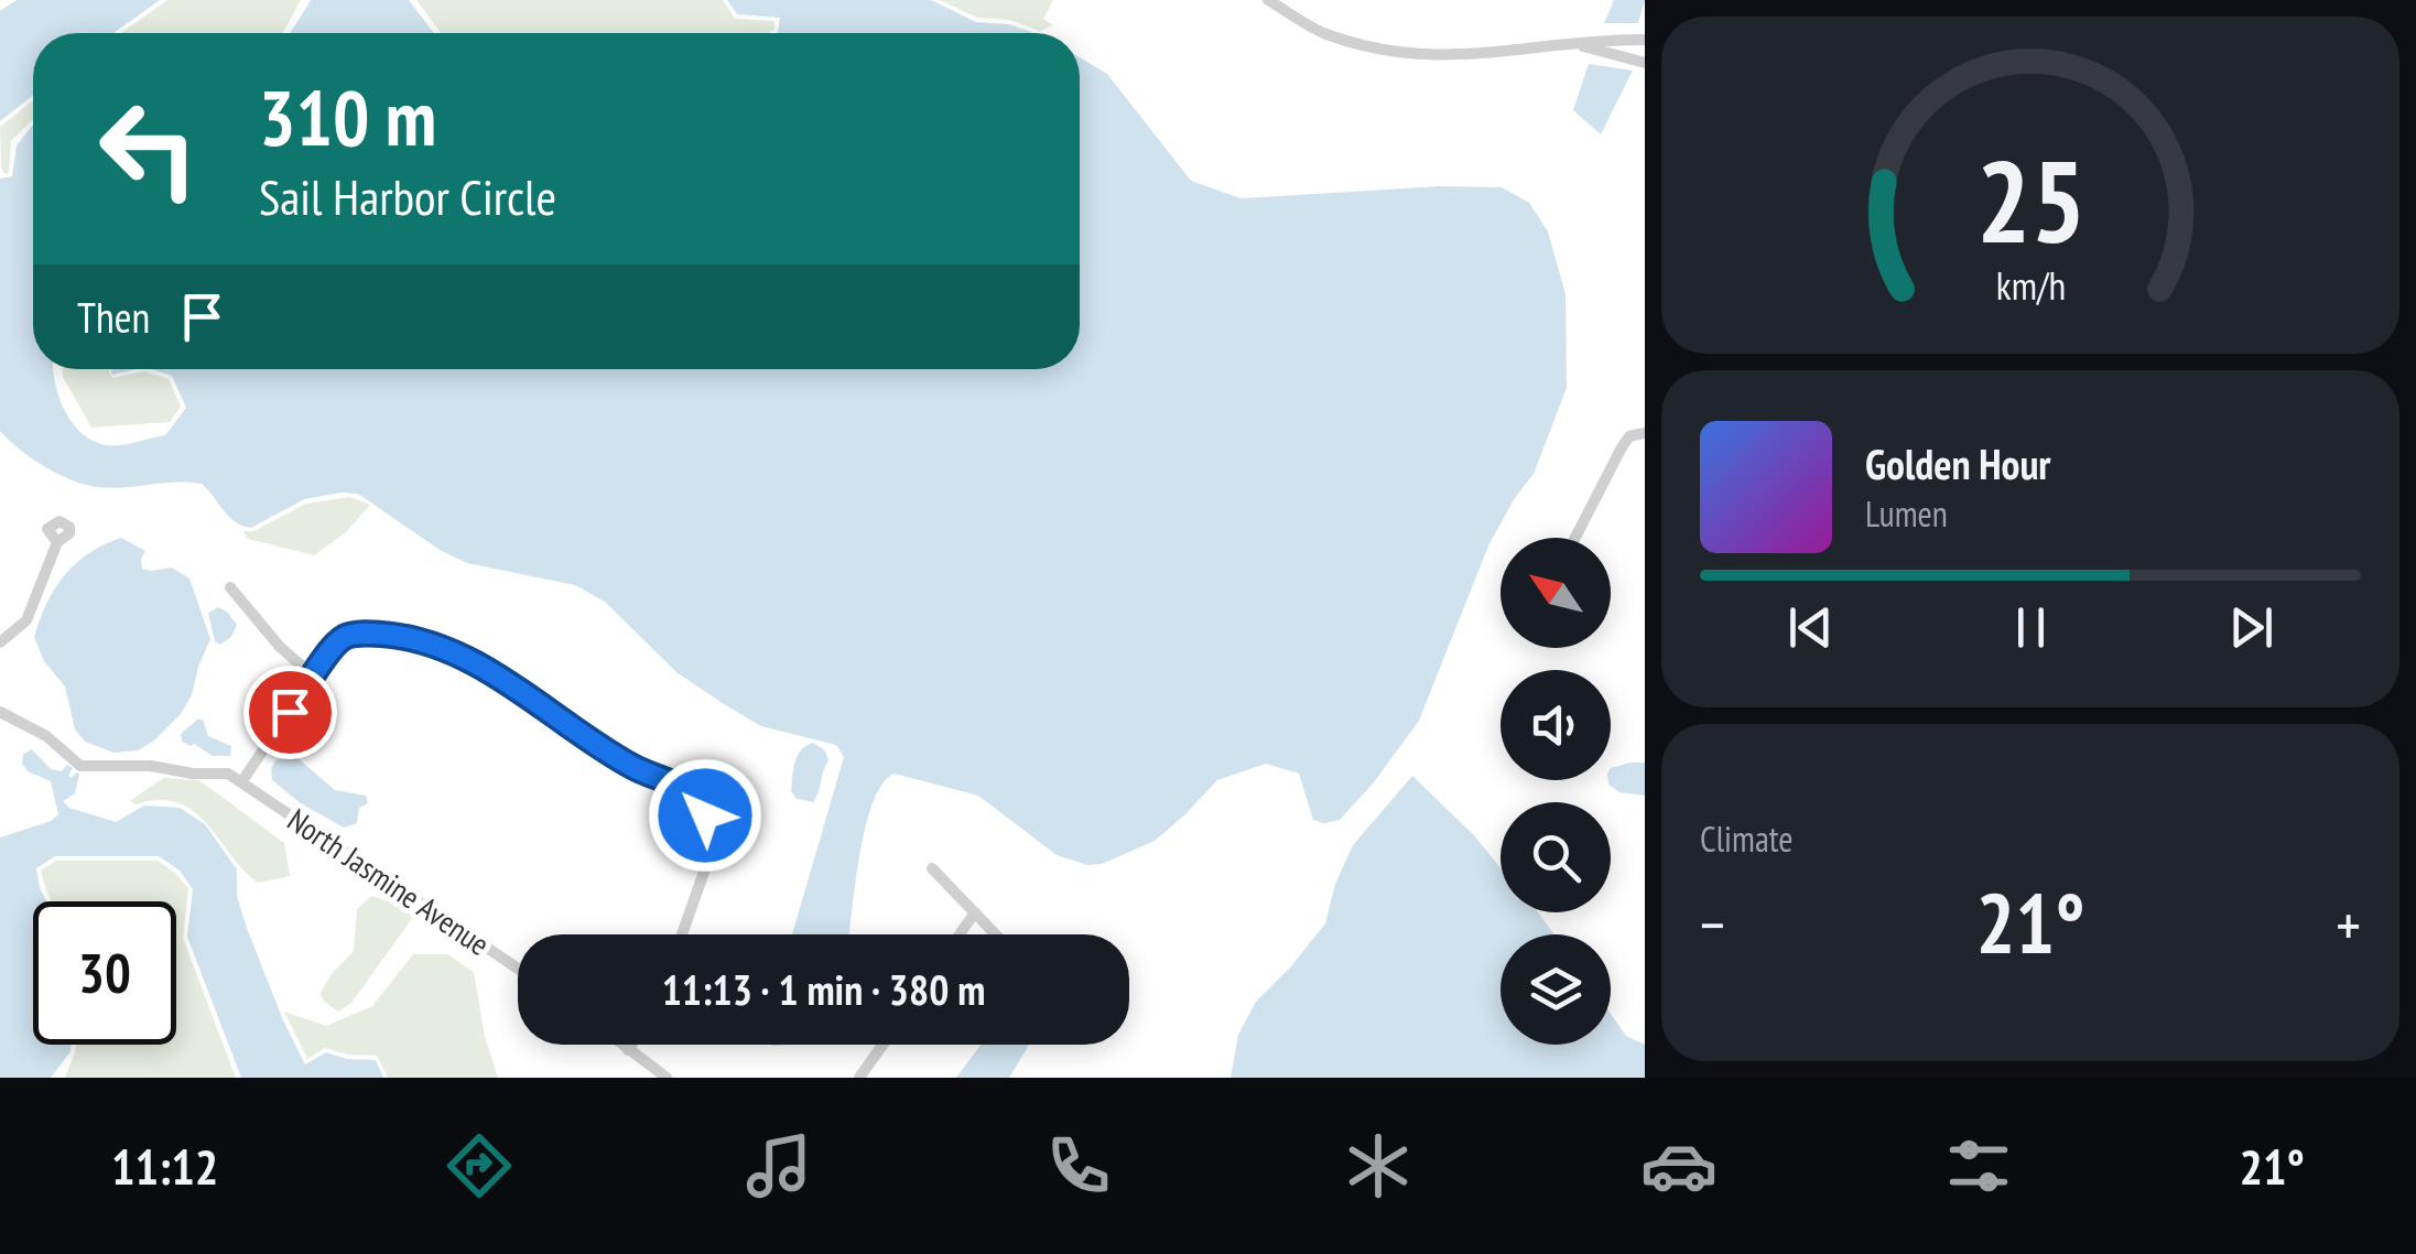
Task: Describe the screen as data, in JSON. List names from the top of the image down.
{
  "streets": {
    "street": ["North Jasmine Avenue"]
  },
  "north": "top left",
  "page": {
    "turn": ["310 m", "Sail Harbor Circle"],
    "then": "Then",
    "song": ["Golden Hour", "Lumen"],
    "tile": "Climate",
    "heat": ["−", "21°", "+"],
    "limit": "30",
    "trip": "11:13 · 1 min · 380 m",
    "tabs": ["11:12", "21°"],
    "gauge": ["25", "km/h"]
  }
}
